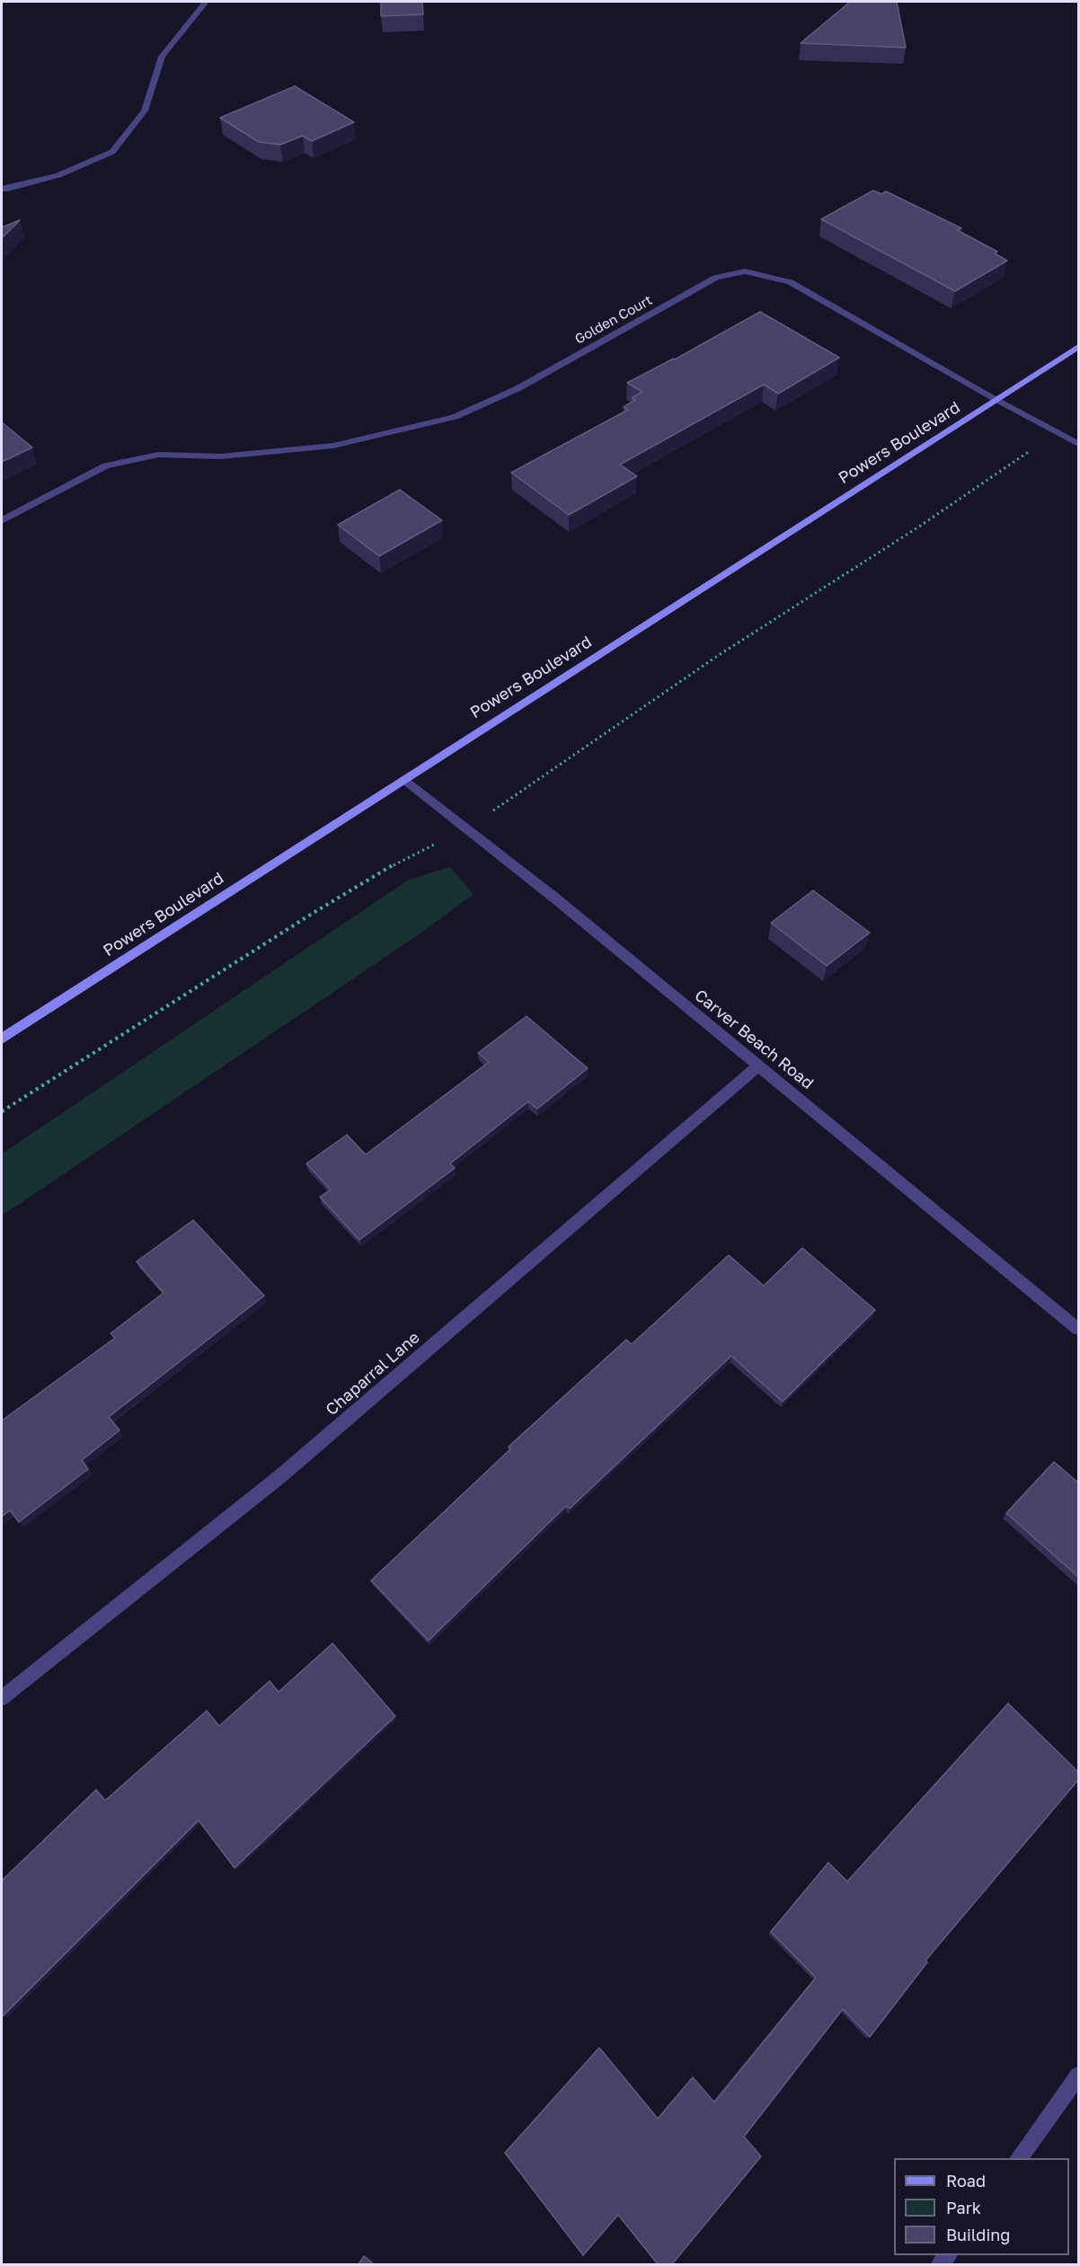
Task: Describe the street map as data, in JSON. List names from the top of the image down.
{
  "streets": {
    "main road": ["Powers Boulevard"],
    "street": ["Golden Court", "Carver Beach Road", "Chaparral Lane"]
  },
  "crossings": [
    ["Golden Court", "Powers Boulevard"],
    ["Powers Boulevard", "Carver Beach Road"],
    ["Carver Beach Road", "Chaparral Lane"]
  ],
  "legend": ["Road", "Park", "Building"]
}
